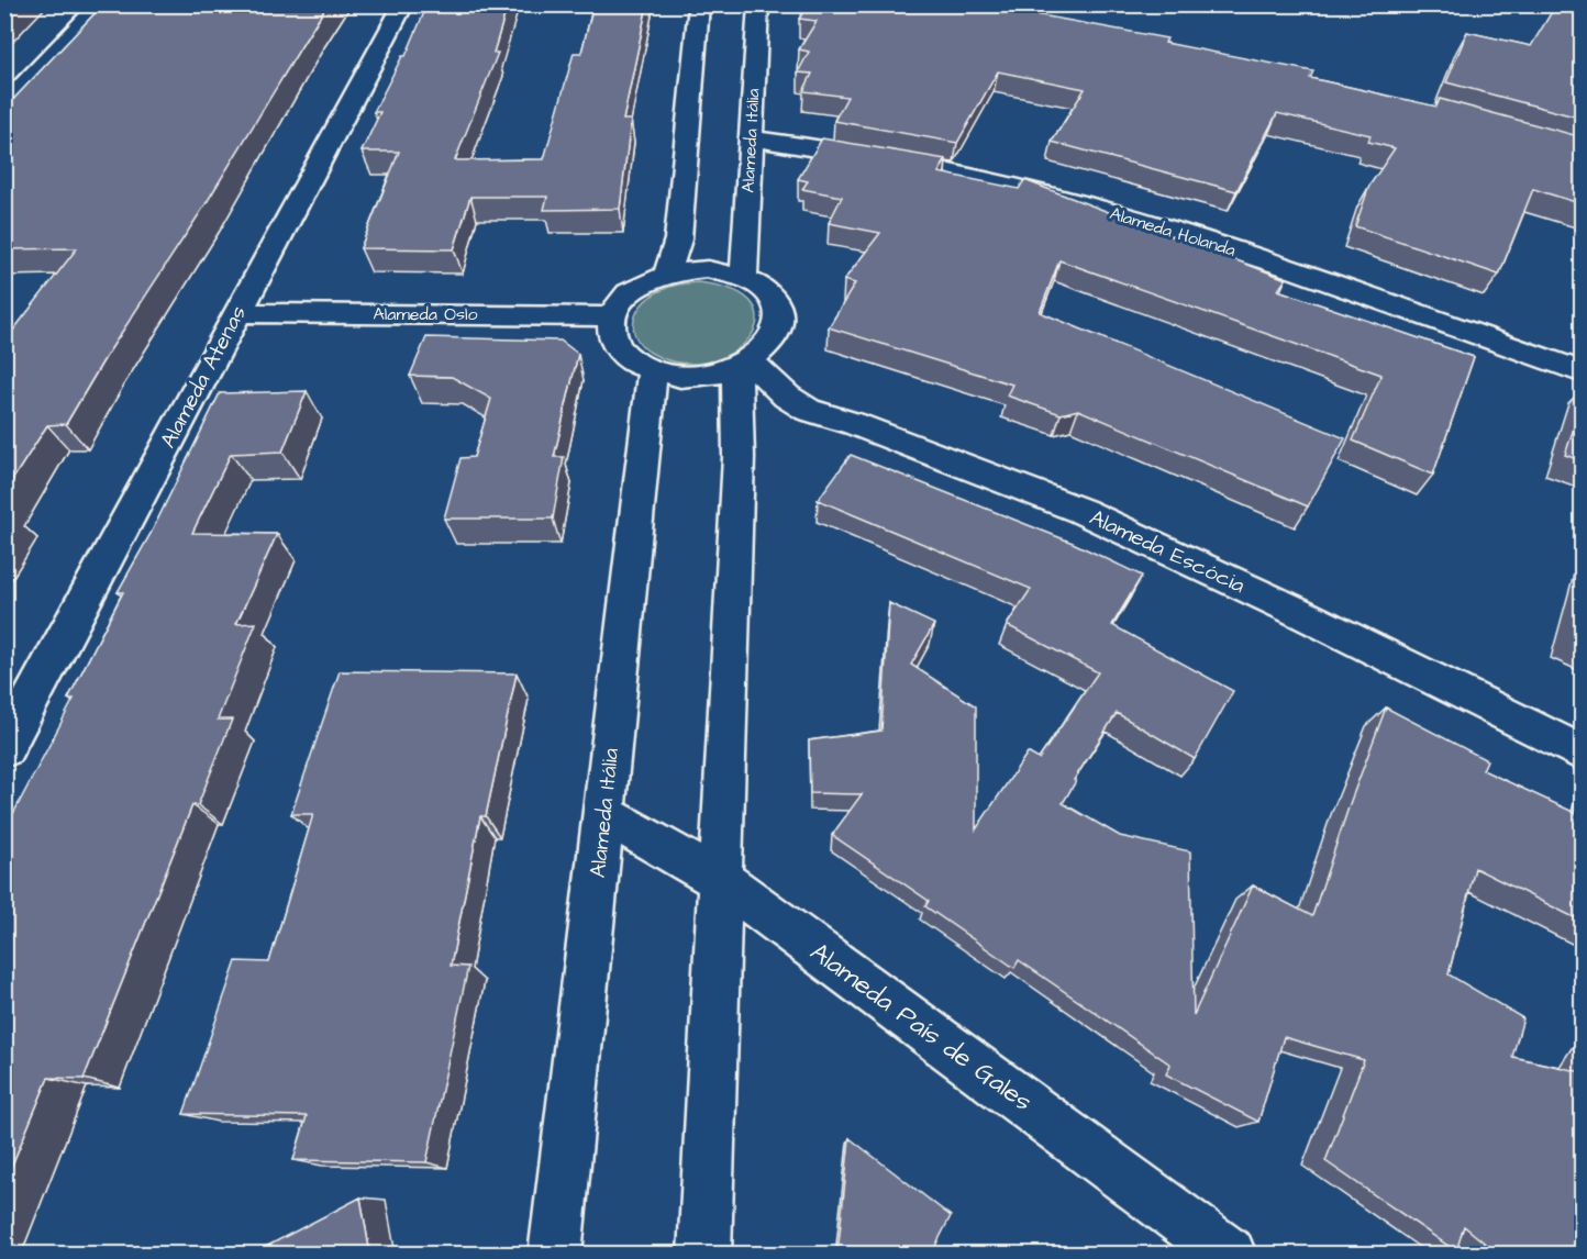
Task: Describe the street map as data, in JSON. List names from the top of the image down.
{
  "streets": {
    "street": [
      "Alameda Itália",
      "Alameda Holanda",
      "Alameda Oslo",
      "Alameda Atenas",
      "Alameda Escócia",
      "Alameda País de Gales"
    ]
  },
  "crossings": [
    ["Alameda Itália", "Alameda Holanda"],
    ["Alameda Itália", "Alameda Oslo"],
    ["Alameda Itália", "Alameda Escócia"],
    ["Alameda Itália", "Alameda País de Gales"],
    ["Alameda Oslo", "Alameda Atenas"],
    ["Alameda Oslo", "Alameda Escócia"]
  ]
}
